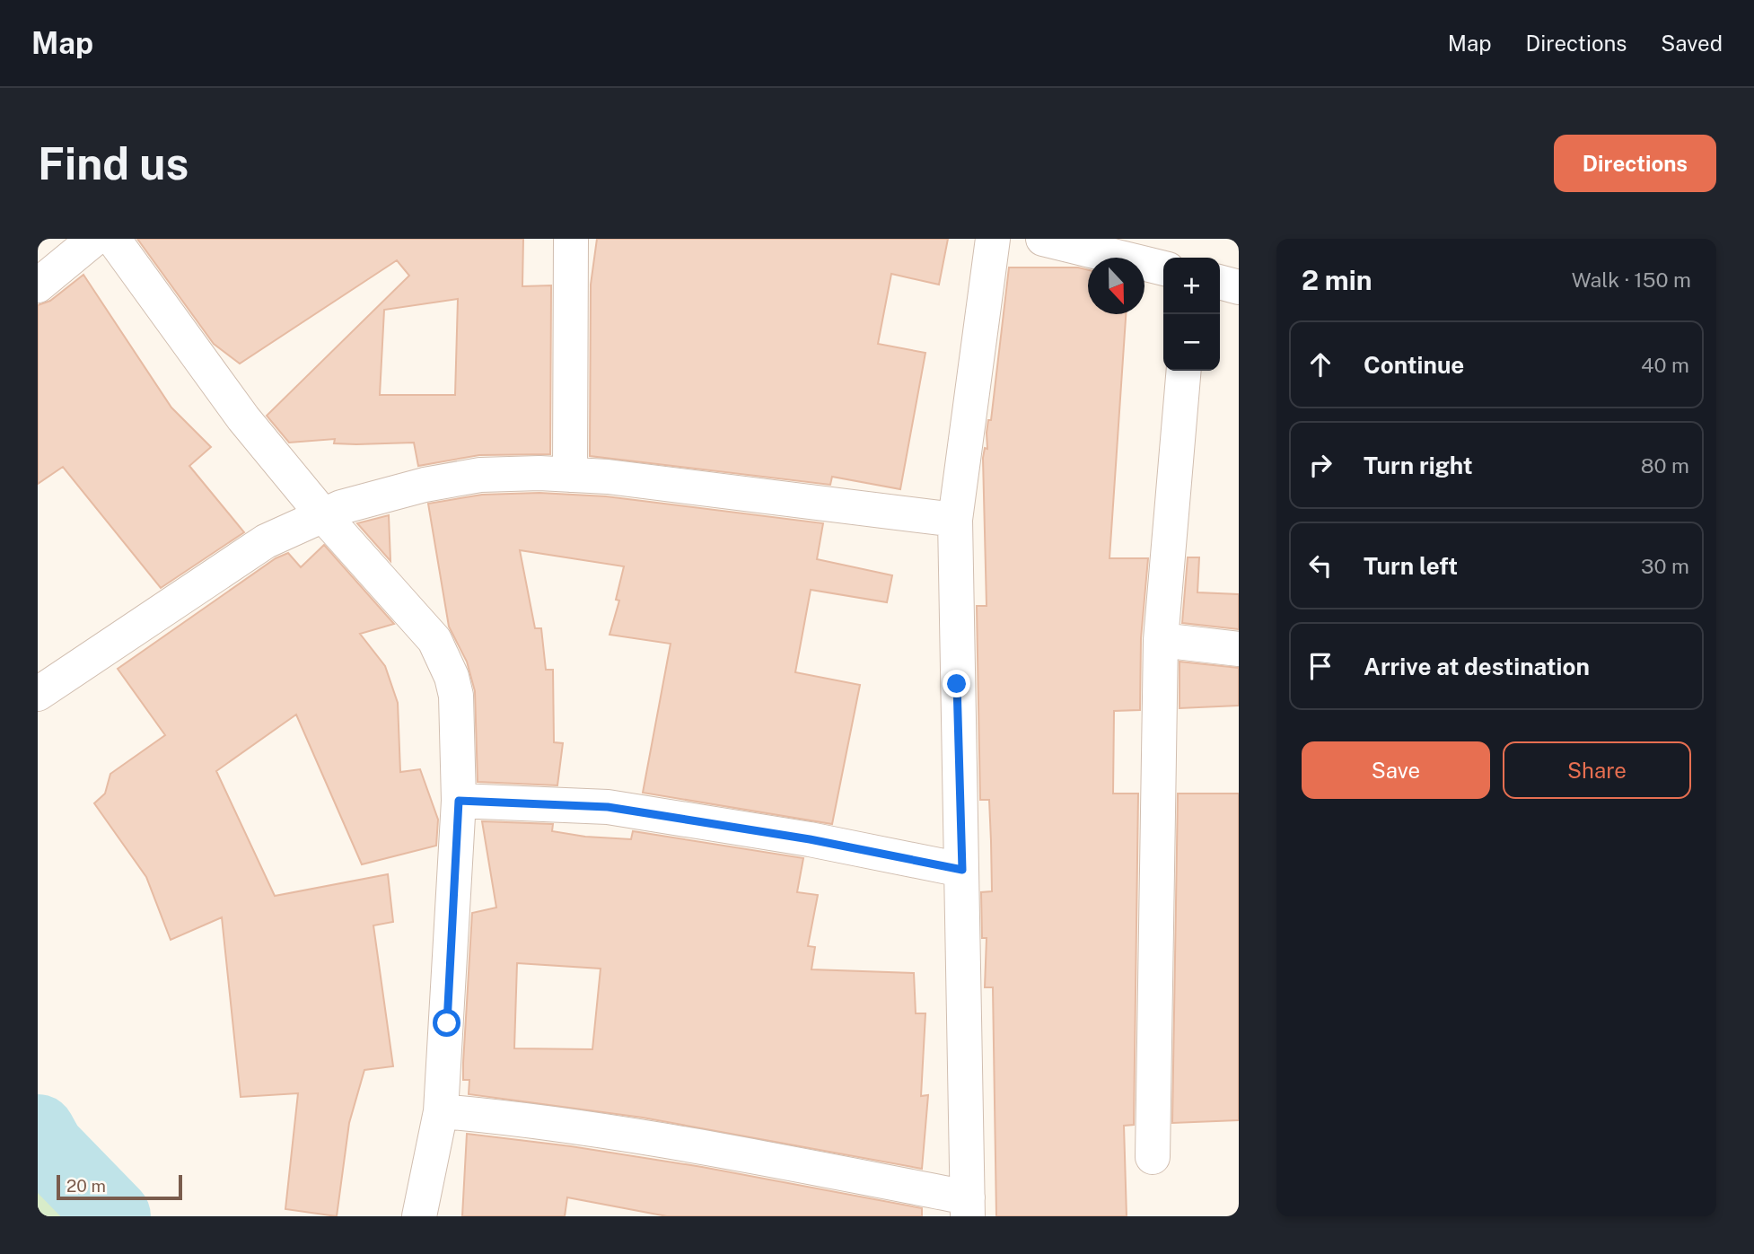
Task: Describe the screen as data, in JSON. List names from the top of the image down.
{
  "scale_bar": "20 m",
  "north": "bottom",
  "page": {
    "header": "Map",
    "nav": ["Map", "Directions", "Saved"],
    "buttons": [
      "Directions",
      ["Save", "Share"]
    ],
    "title": "Find us",
    "heading": ["2 min", "Walk · 150 m"],
    "map_buttons": ["+", "−"],
    "list": [
      ["Continue", "40 m"],
      ["Turn right", "80 m"],
      ["Turn left", "30 m"],
      "Arrive at destination"
    ],
    "scale": "20 m"
  }
}
